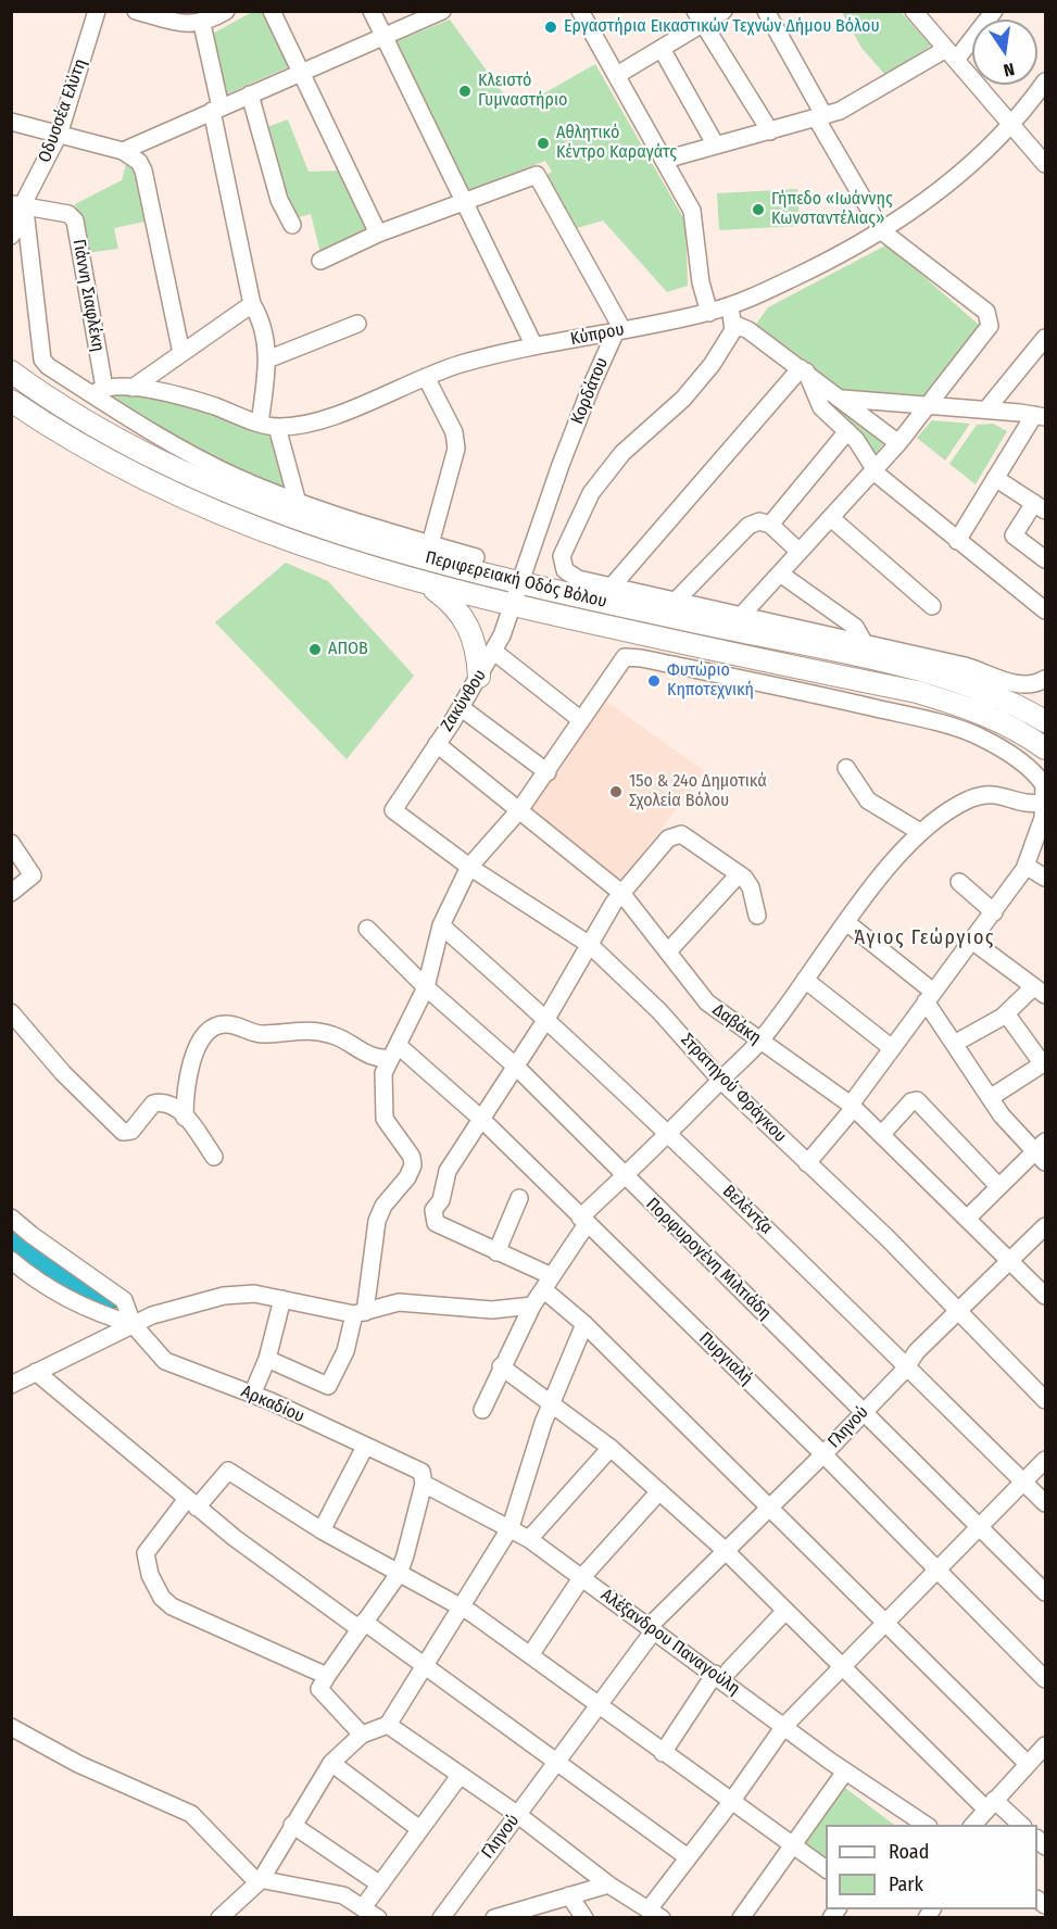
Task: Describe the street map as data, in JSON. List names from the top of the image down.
{
  "streets": {
    "main road": ["Περιφερειακή Οδός Βόλου"],
    "street": [
      "Οδυσσέα Ελύτη",
      "Γιάννη Σιαφλέκη",
      "Κύπρου",
      "Κορδάτου",
      "Ζακύνθου",
      "Δαβάκη",
      "Στρατηγού Φράγκου",
      "Βελέντζα",
      "Πορφυρογένη Μιλτιάδη",
      "Πυργιαλή",
      "Αρκαδίου",
      "Γληνού",
      "Αλέξανδρου Παναγούλη"
    ]
  },
  "crossings": [
    ["Οδυσσέα Ελύτη", "Γιάννη Σιαφλέκη"],
    ["Γιάννη Σιαφλέκη", "Κύπρου"],
    ["Κύπρου", "Κορδάτου"],
    ["Κορδάτου", "Περιφερειακή Οδός Βόλου"],
    ["Κορδάτου", "Ζακύνθου"],
    ["Περιφερειακή Οδός Βόλου", "Ζακύνθου"],
    ["Ζακύνθου", "Δαβάκη"],
    ["Ζακύνθου", "Στρατηγού Φράγκου"],
    ["Δαβάκη", "Γληνού"],
    ["Στρατηγού Φράγκου", "Γληνού"],
    ["Βελέντζα", "Γληνού"],
    ["Πορφυρογένη Μιλτιάδη", "Γληνού"],
    ["Πυργιαλή", "Γληνού"],
    ["Αρκαδίου", "Αλέξανδρου Παναγούλη"],
    ["Γληνού", "Αλέξανδρου Παναγούλη"]
  ],
  "districts": ["Άγιος Γεώργιος"],
  "places": [
    "Εργαστήρια Εικαστικών Τεχνών Δήμου Βόλου",
    "Κλειστό Γυμναστήριο",
    "Αθλητικό Κέντρο Καραγάτς",
    "Γήπεδο «Ιωάννης Κωνσταντέλιας»",
    "ΑΠΟΒ",
    "Φυτώριο Κηποτεχνική",
    "15ο & 24ο Δημοτικά Σχολεία Βόλου"
  ],
  "legend": ["Road", "Park"],
  "north": "bottom"
}
